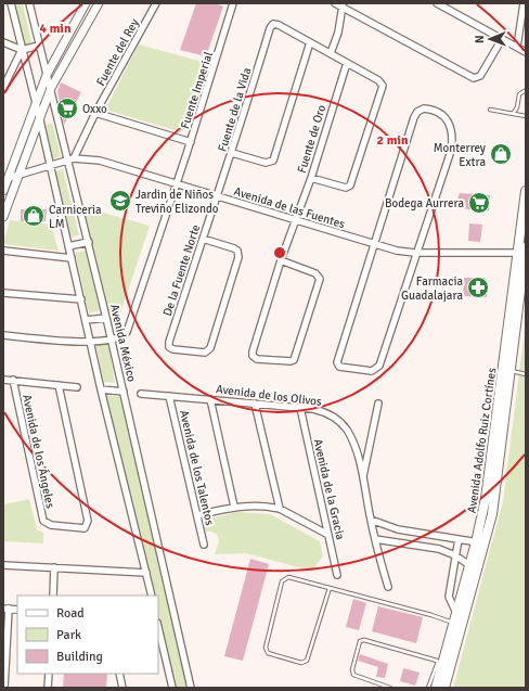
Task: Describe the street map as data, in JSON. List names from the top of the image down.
{
  "streets": {
    "main road": ["Avenida Adolfo Ruiz Cortínes"],
    "street": [
      "Fuente del Rey",
      "Fuente Imperial",
      "Fuente de la Vida",
      "Fuente de Oro",
      "Avenida de las Fuentes",
      "De la Fuente Norte",
      "Avenida México",
      "Avenida de los Olivos",
      "Avenida de los Ángeles",
      "Avenida de los Talentos",
      "Avenida de la Gracia"
    ]
  },
  "crossings": [
    ["Fuente del Rey", "Avenida de las Fuentes"],
    ["Fuente del Rey", "Avenida México"],
    ["Fuente Imperial", "Avenida de las Fuentes"],
    ["Fuente Imperial", "Avenida México"],
    ["Fuente de la Vida", "Avenida de las Fuentes"],
    ["Fuente de la Vida", "De la Fuente Norte"],
    ["Fuente de Oro", "Avenida de las Fuentes"],
    ["Avenida de las Fuentes", "De la Fuente Norte"],
    ["Avenida de las Fuentes", "Avenida México"],
    ["Avenida de las Fuentes", "Avenida Adolfo Ruiz Cortínes"],
    ["Avenida de los Olivos", "Avenida de los Talentos"],
    ["Avenida de los Olivos", "Avenida de la Gracia"]
  ],
  "places": {
    "supermarket": ["Oxxo", "Bodega Aurrera"],
    "shop": ["Monterrey Extra", "Carniceria LM"],
    "school or university": ["Jardin de Niños Treviño Elizondo"],
    "pharmacy": ["Farmacia Guadalajara"]
  },
  "legend": ["Road", "Park", "Building"],
  "north": "left",
  "rings": ["4 min", "2 min"]
}
